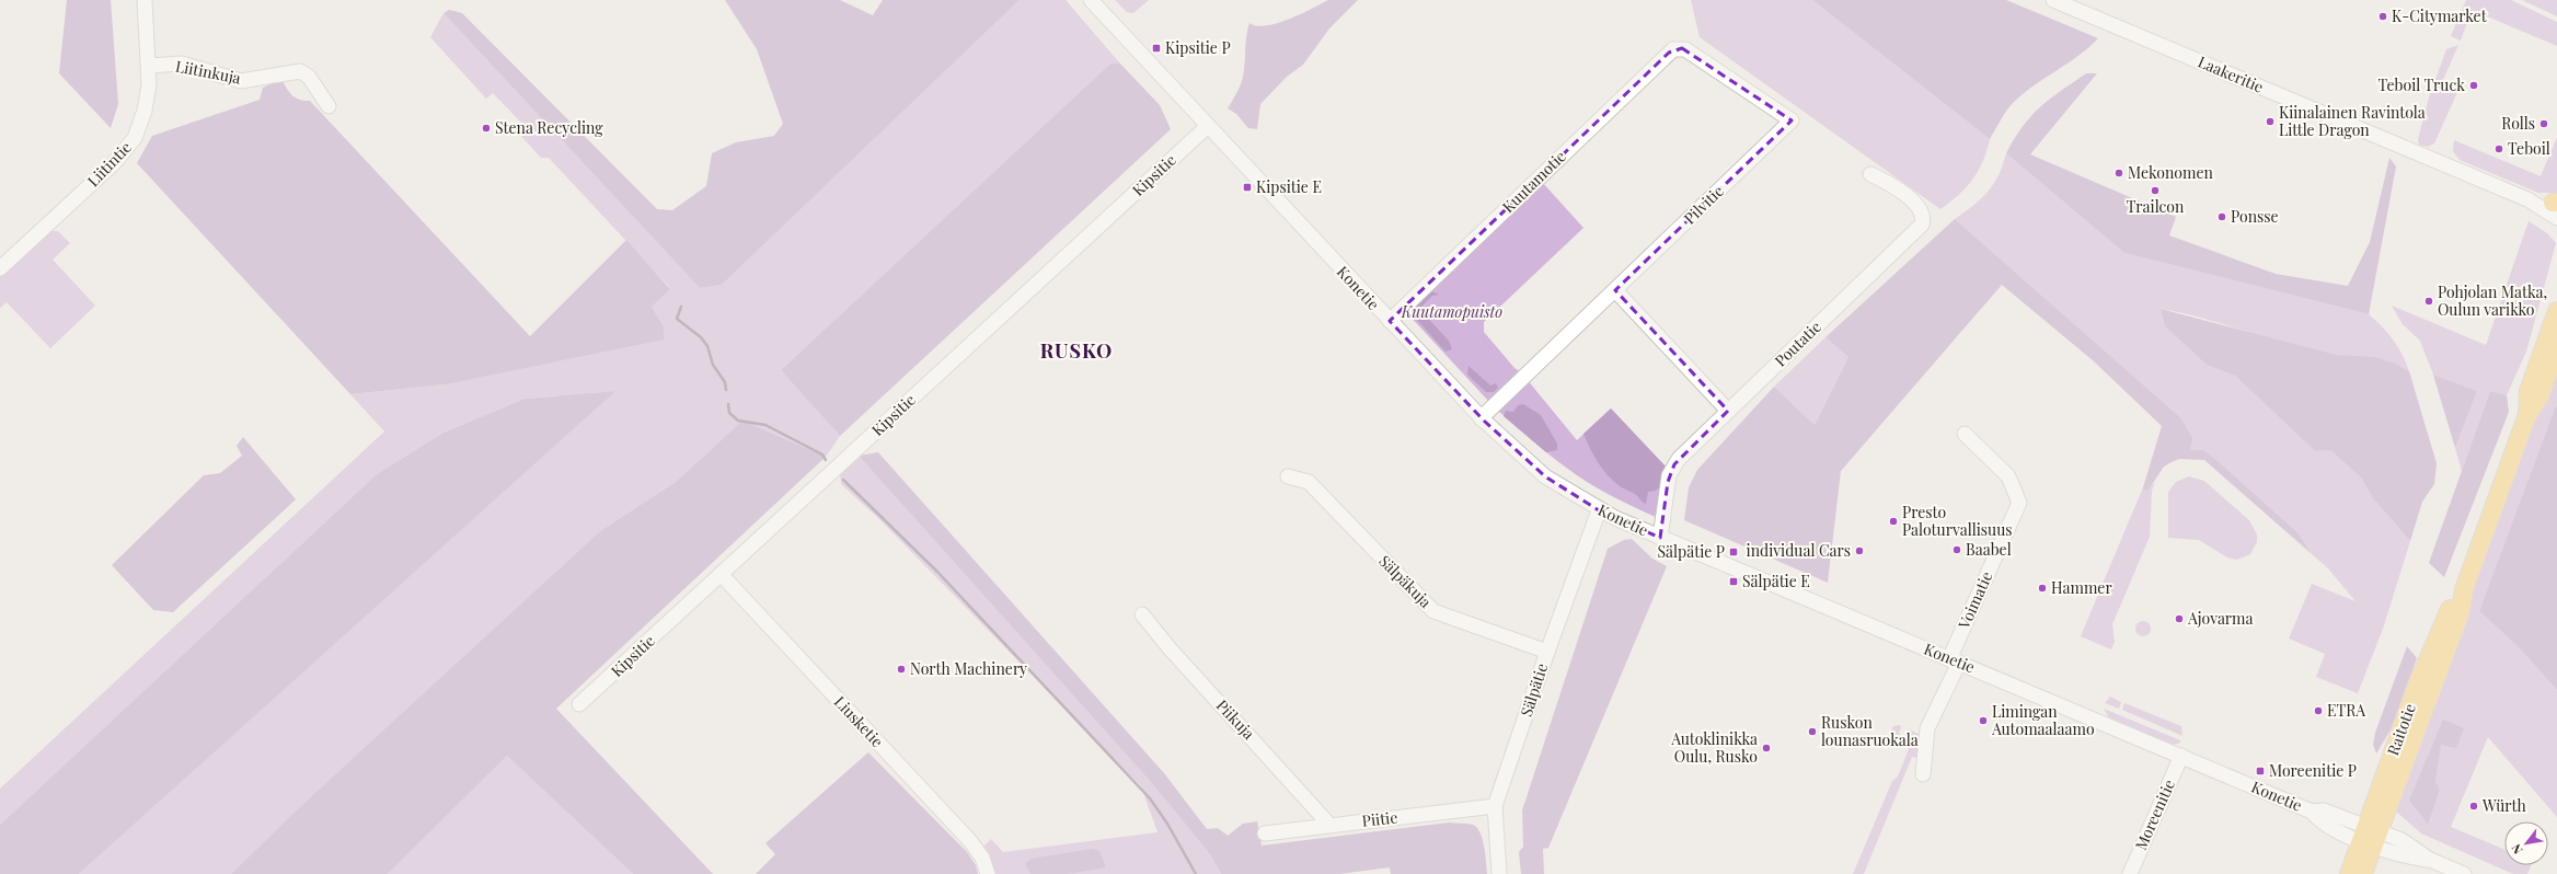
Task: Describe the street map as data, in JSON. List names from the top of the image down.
{
  "streets": {
    "main road": ["Raitotie"],
    "street": [
      "Liitinkuja",
      "Laakeritie",
      "Liitintie",
      "Kipsitie",
      "Kuutamotie",
      "Pilvitie",
      "Konetie",
      "Poutatie",
      "Sälpäkuja",
      "Voimatie",
      "Sälpätie",
      "Piikuja",
      "Liusketie",
      "Moreenitie",
      "Piitie"
    ]
  },
  "crossings": [
    ["Liitinkuja", "Liitintie"],
    ["Kipsitie", "Konetie"],
    ["Kipsitie", "Liusketie"],
    ["Kuutamotie", "Pilvitie"],
    ["Kuutamotie", "Konetie"],
    ["Pilvitie", "Konetie"],
    ["Konetie", "Poutatie"],
    ["Konetie", "Voimatie"],
    ["Konetie", "Sälpätie"],
    ["Konetie", "Raitotie"],
    ["Konetie", "Moreenitie"],
    ["Sälpäkuja", "Sälpätie"],
    ["Sälpätie", "Piitie"],
    ["Piikuja", "Piitie"]
  ],
  "districts": ["RUSKO"],
  "parks": ["Kuutamopuisto"],
  "places": {
    "other": [
      "K-Citymarket",
      "Teboil Truck",
      "Kiinalainen Ravintola Little Dragon",
      "Rolls",
      "Stena Recycling",
      "Teboil",
      "Mekonomen",
      "Trailcon",
      "Ponsse",
      "Pohjolan Matka, Oulun varikko",
      "Presto Paloturvallisuus",
      "Baabel",
      "individual Cars",
      "Hammer",
      "Ajovarma",
      "North Machinery",
      "ETRA",
      "Limingan Automaalaamo",
      "Ruskon lounasruokala",
      "Autoklinikka Oulu, Rusko",
      "Würth"
    ],
    "transit": [
      "Kipsitie P",
      "Kipsitie E",
      "Sälpätie P",
      "Sälpätie E",
      "Moreenitie P"
    ]
  },
  "north": "bottom left"
}
